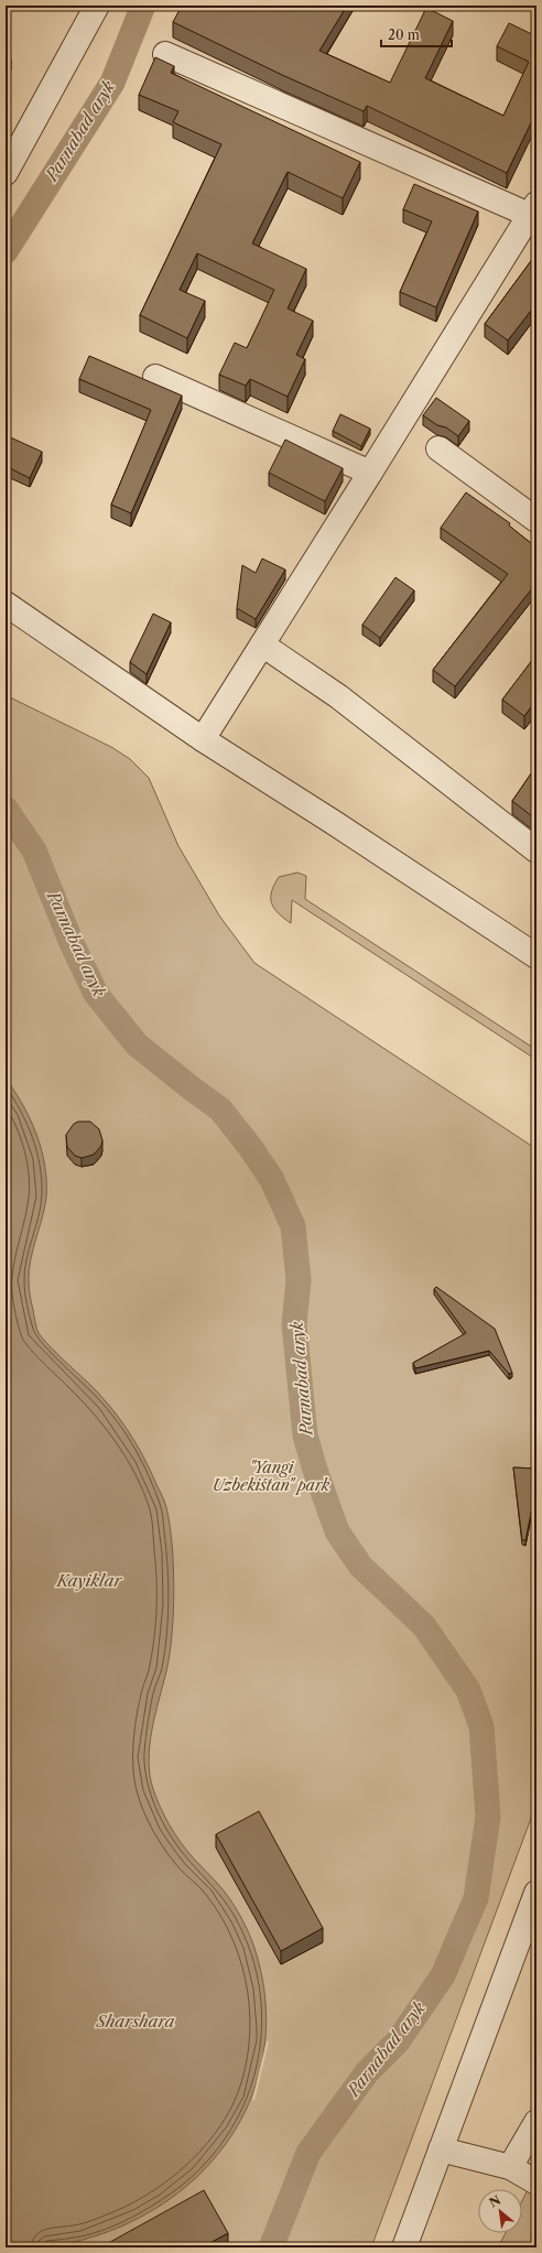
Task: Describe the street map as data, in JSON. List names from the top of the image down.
{
  "water": ["Parnabad aryk", "Kayiklar", "Sharshara"],
  "parks": ["\"Yangi Uzbekistan\" park"],
  "scale_bar": "20 m",
  "north": "top left"
}
